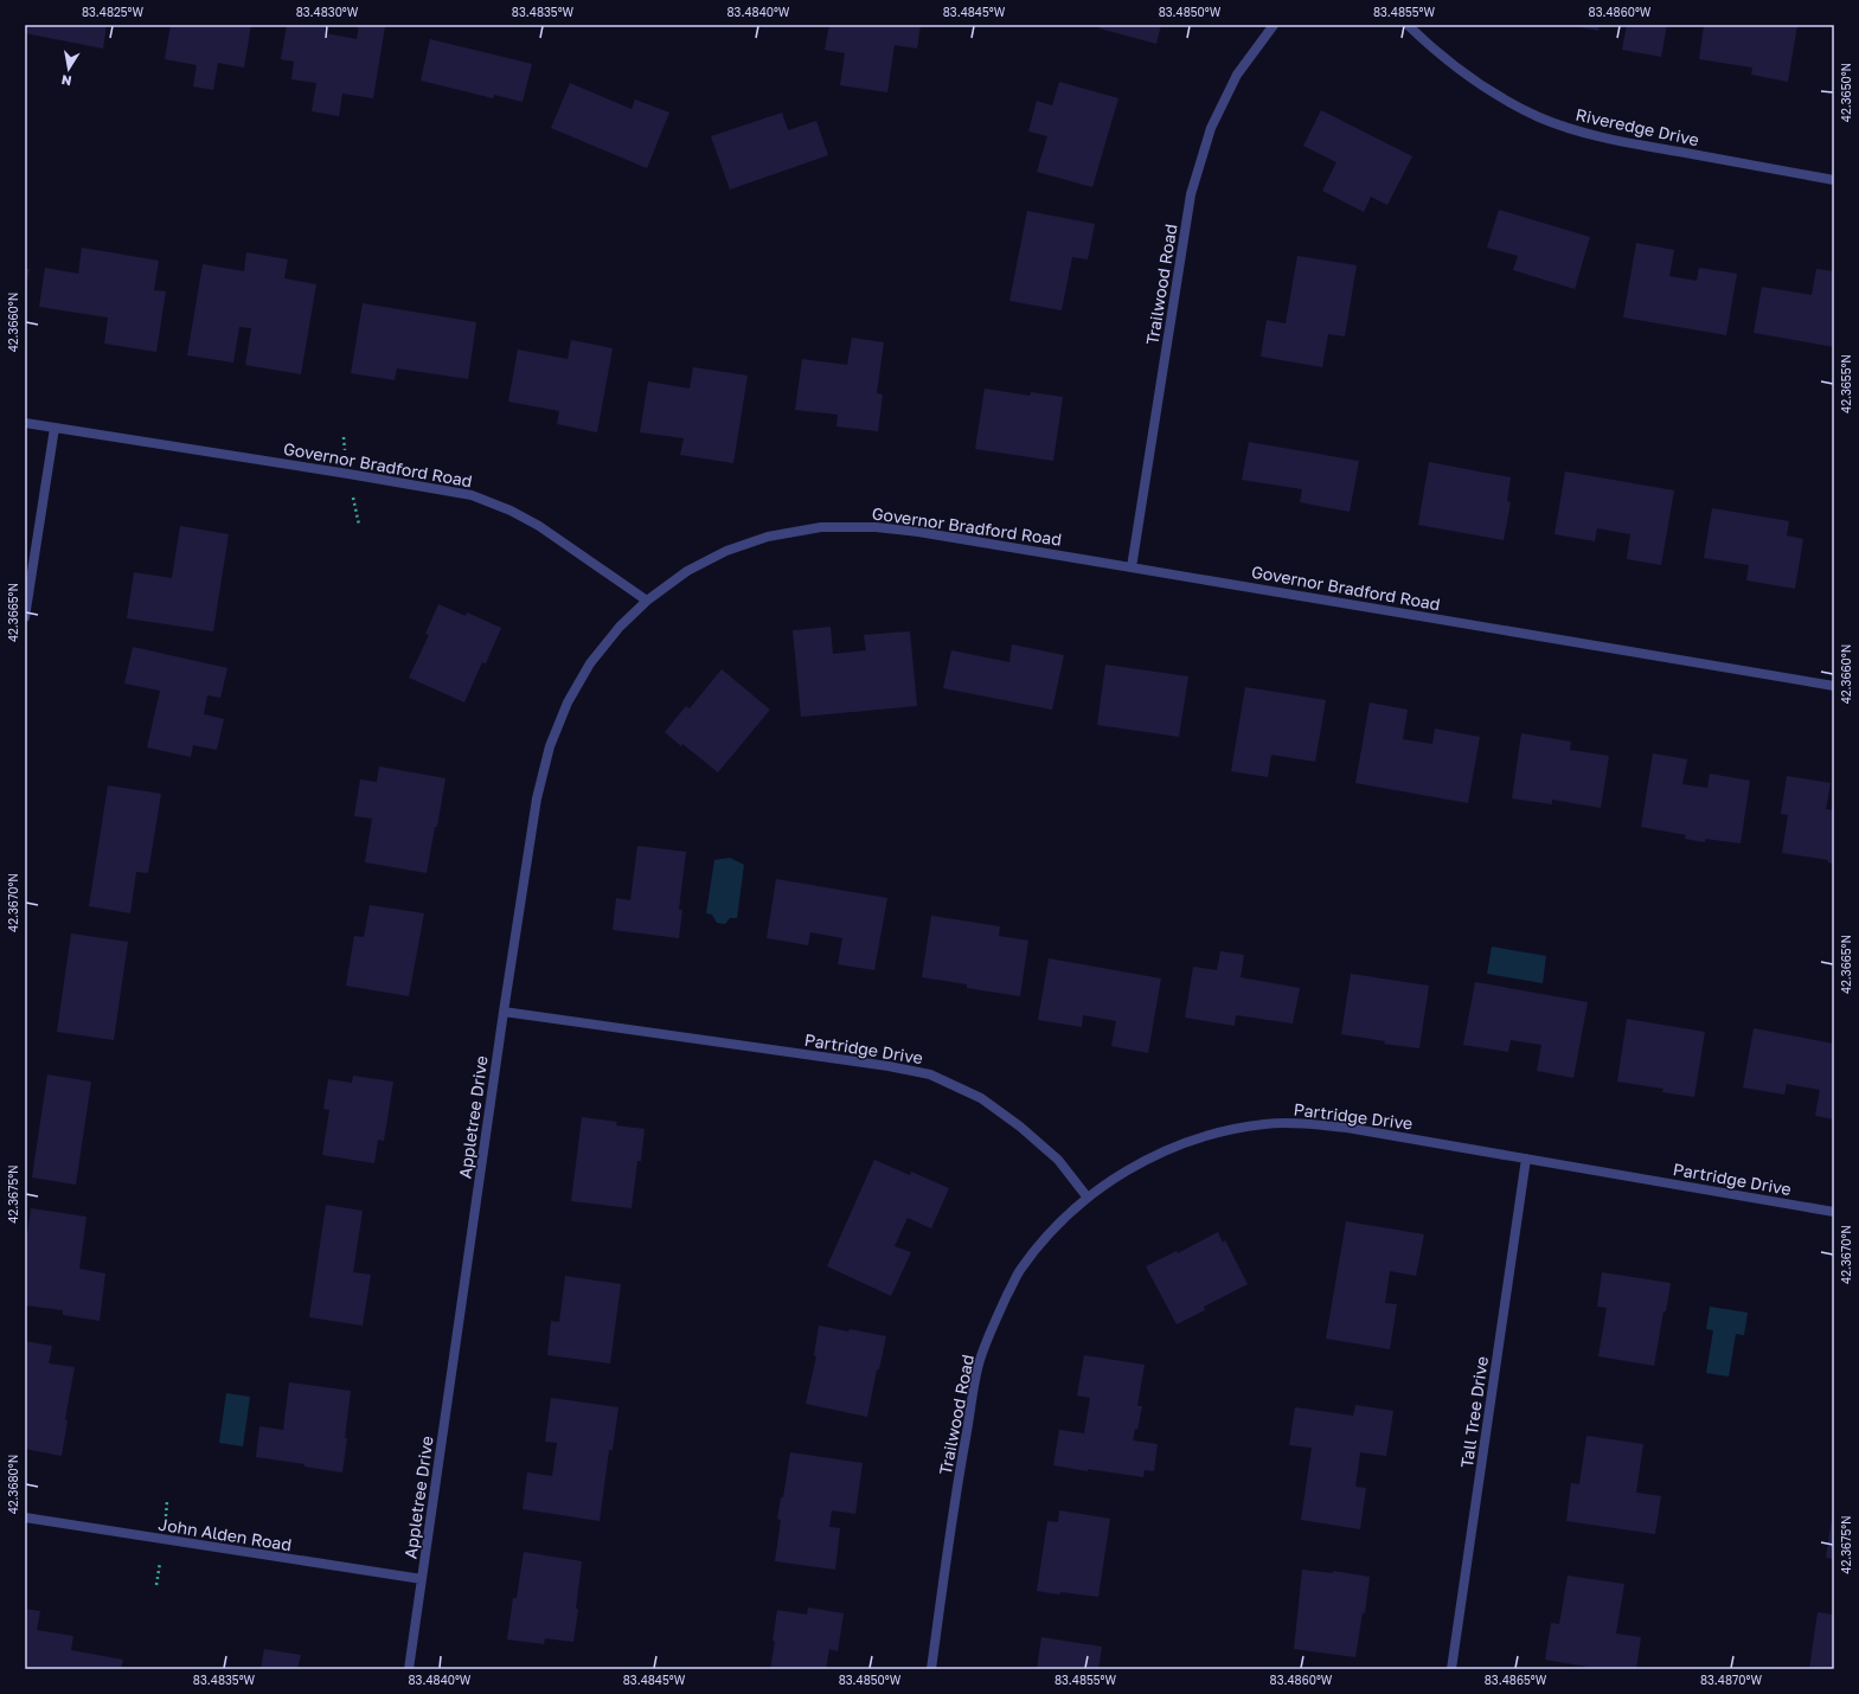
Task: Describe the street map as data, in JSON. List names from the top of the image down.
{
  "streets": {
    "street": [
      "Riveredge Drive",
      "Trailwood Road",
      "Governor Bradford Road",
      "Partridge Drive",
      "Appletree Drive",
      "Tall Tree Drive",
      "John Alden Road"
    ]
  },
  "crossings": [
    ["Trailwood Road", "Governor Bradford Road"],
    ["Trailwood Road", "Partridge Drive"],
    ["Governor Bradford Road", "Appletree Drive"],
    ["Partridge Drive", "Appletree Drive"],
    ["Partridge Drive", "Tall Tree Drive"],
    ["Appletree Drive", "John Alden Road"]
  ],
  "north": "bottom",
  "coordinates": [
    "83.4825°W",
    "83.4830°W",
    "83.4835°W",
    "83.4840°W",
    "83.4845°W",
    "83.4850°W",
    "83.4855°W",
    "83.4860°W",
    "42.3650°N",
    "42.3660°N",
    "42.3655°N",
    "42.3665°N",
    "42.3670°N",
    "42.3675°N",
    "42.3680°N",
    "83.4865°W",
    "83.4870°W"
  ]
}
